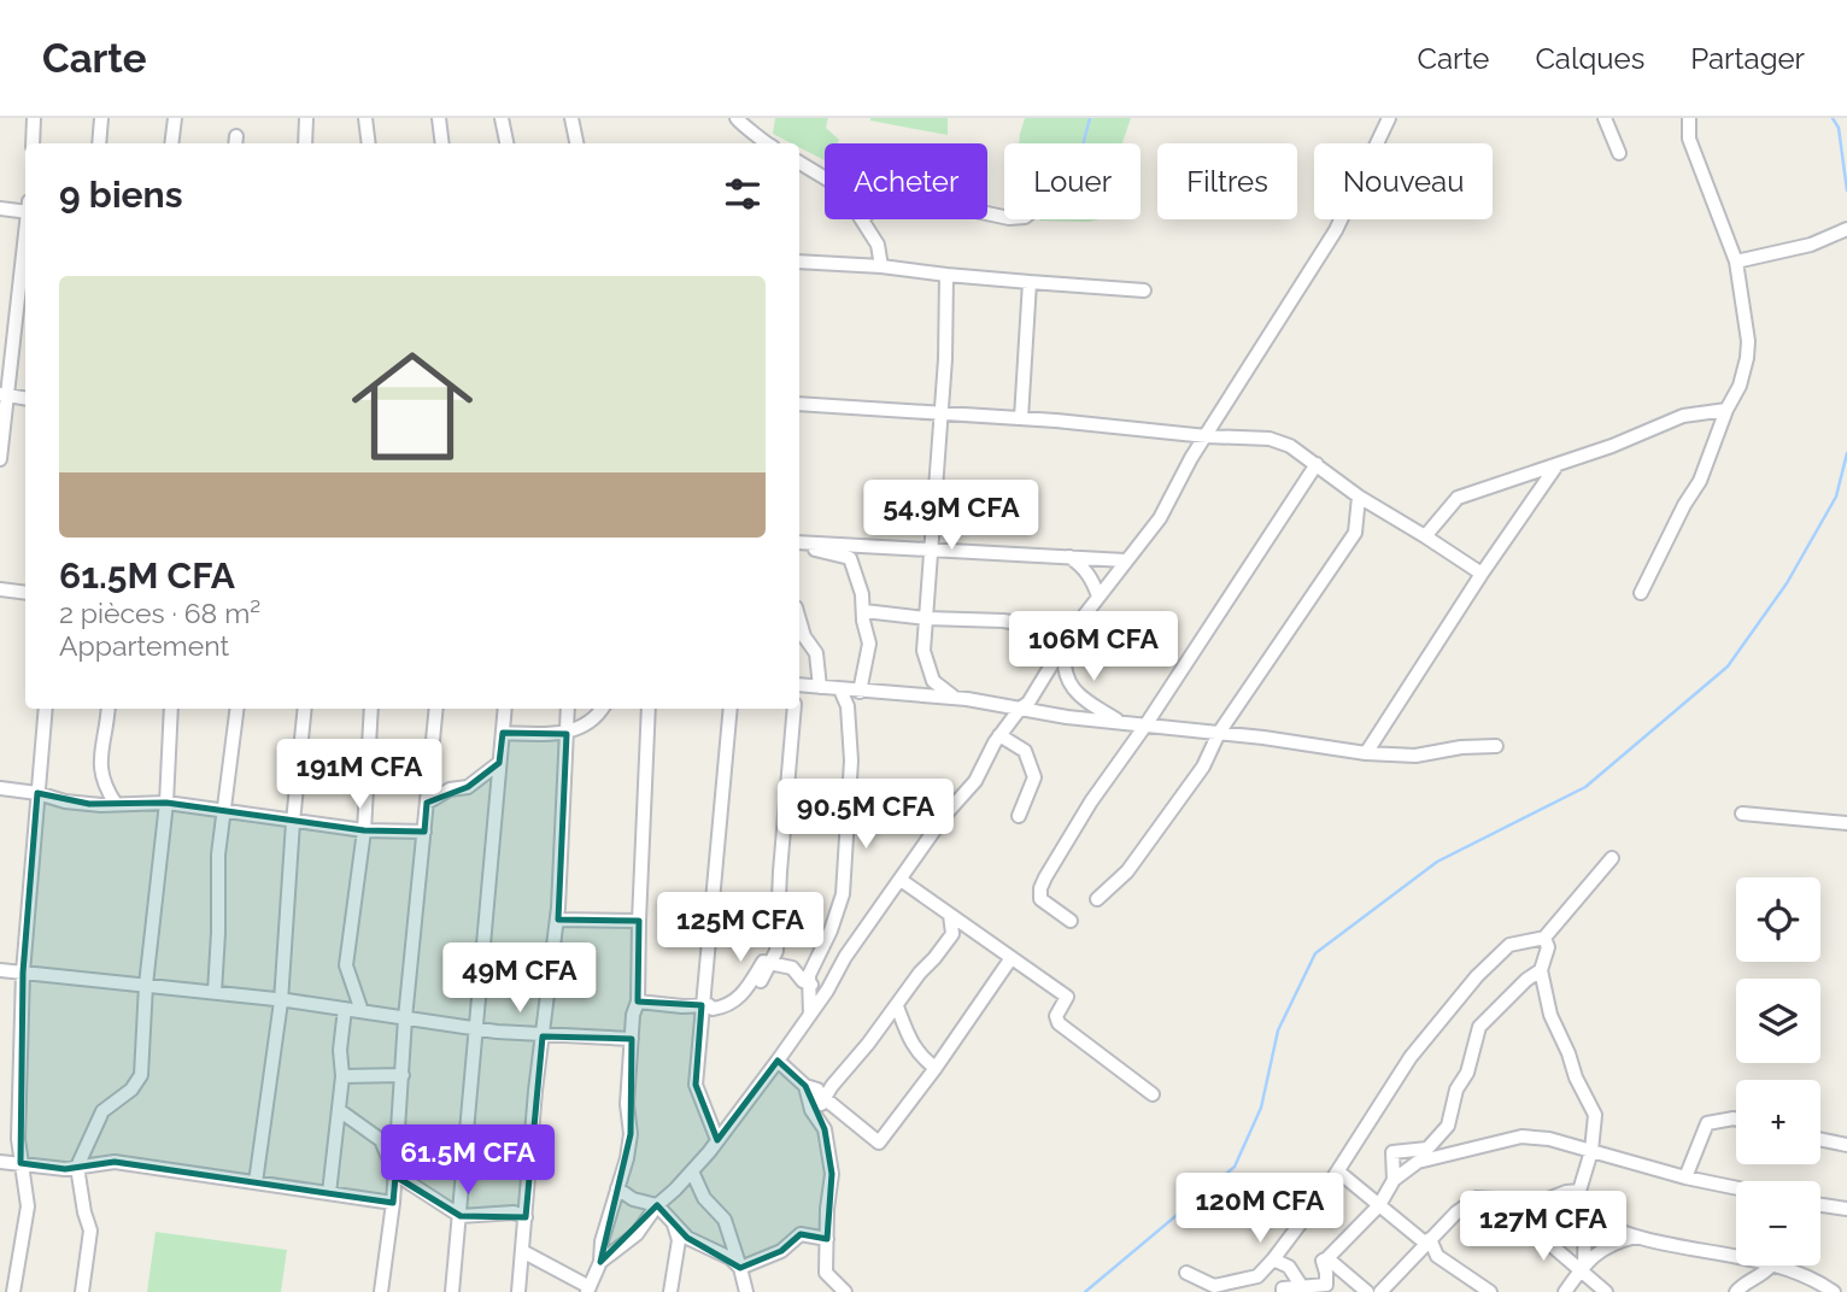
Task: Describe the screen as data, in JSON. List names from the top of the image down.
{
  "page": {
    "header": "Carte",
    "nav": ["Carte", "Calques", "Partager"],
    "chip": [
      "Acheter",
      "Louer",
      "Filtres",
      "Nouveau"
    ],
    "heading": "9 biens",
    "list": [
      {
        "name": "61.5M CFA",
        "note": "2 pièces · 68 m² · Appartement"
      }
    ],
    "price": [
      "54.9M CFA",
      "106M CFA",
      "191M CFA",
      "90.5M CFA",
      "125M CFA",
      "49M CFA",
      "61.5M CFA",
      "120M CFA",
      "127M CFA"
    ],
    "map_buttons": ["+", "−"]
  }
}
